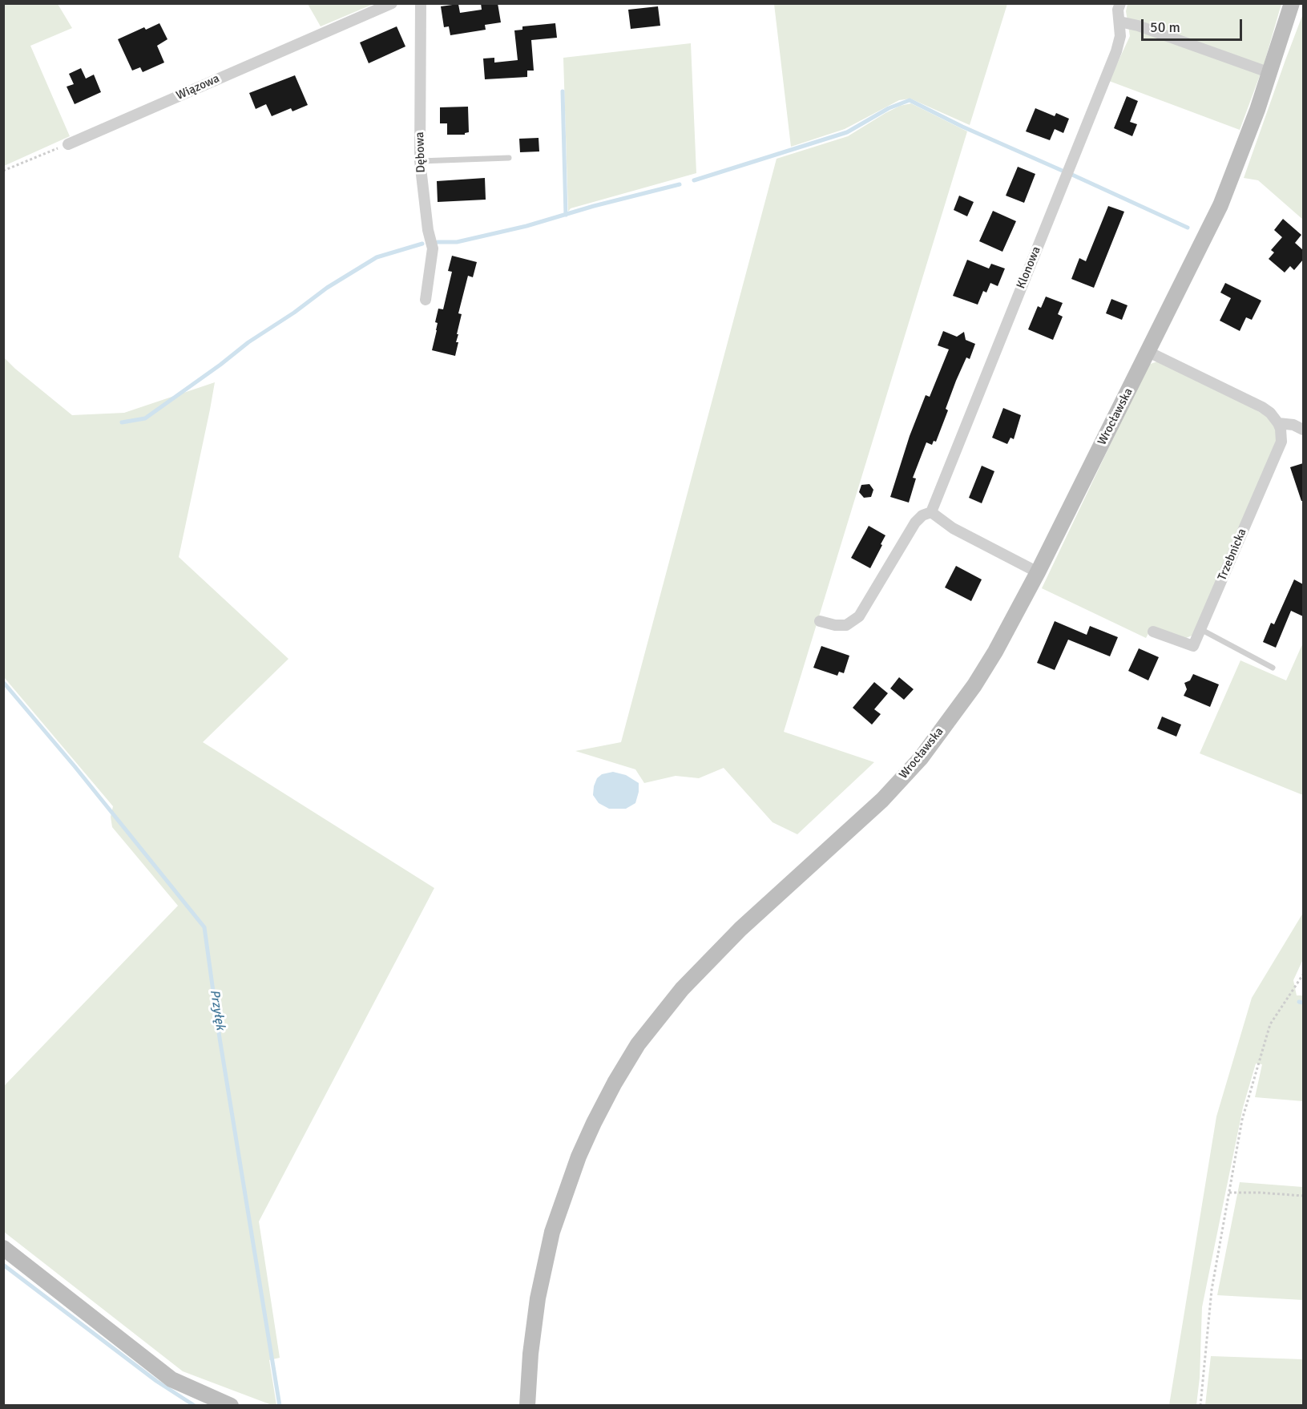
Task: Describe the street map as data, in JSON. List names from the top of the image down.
{
  "streets": {
    "street": [
      "Wiązowa",
      "Dębowa",
      "Klonowa",
      "Wrocławska",
      "Trzebnicka"
    ]
  },
  "water": ["Przyłęk"],
  "scale_bar": "50 m"
}
